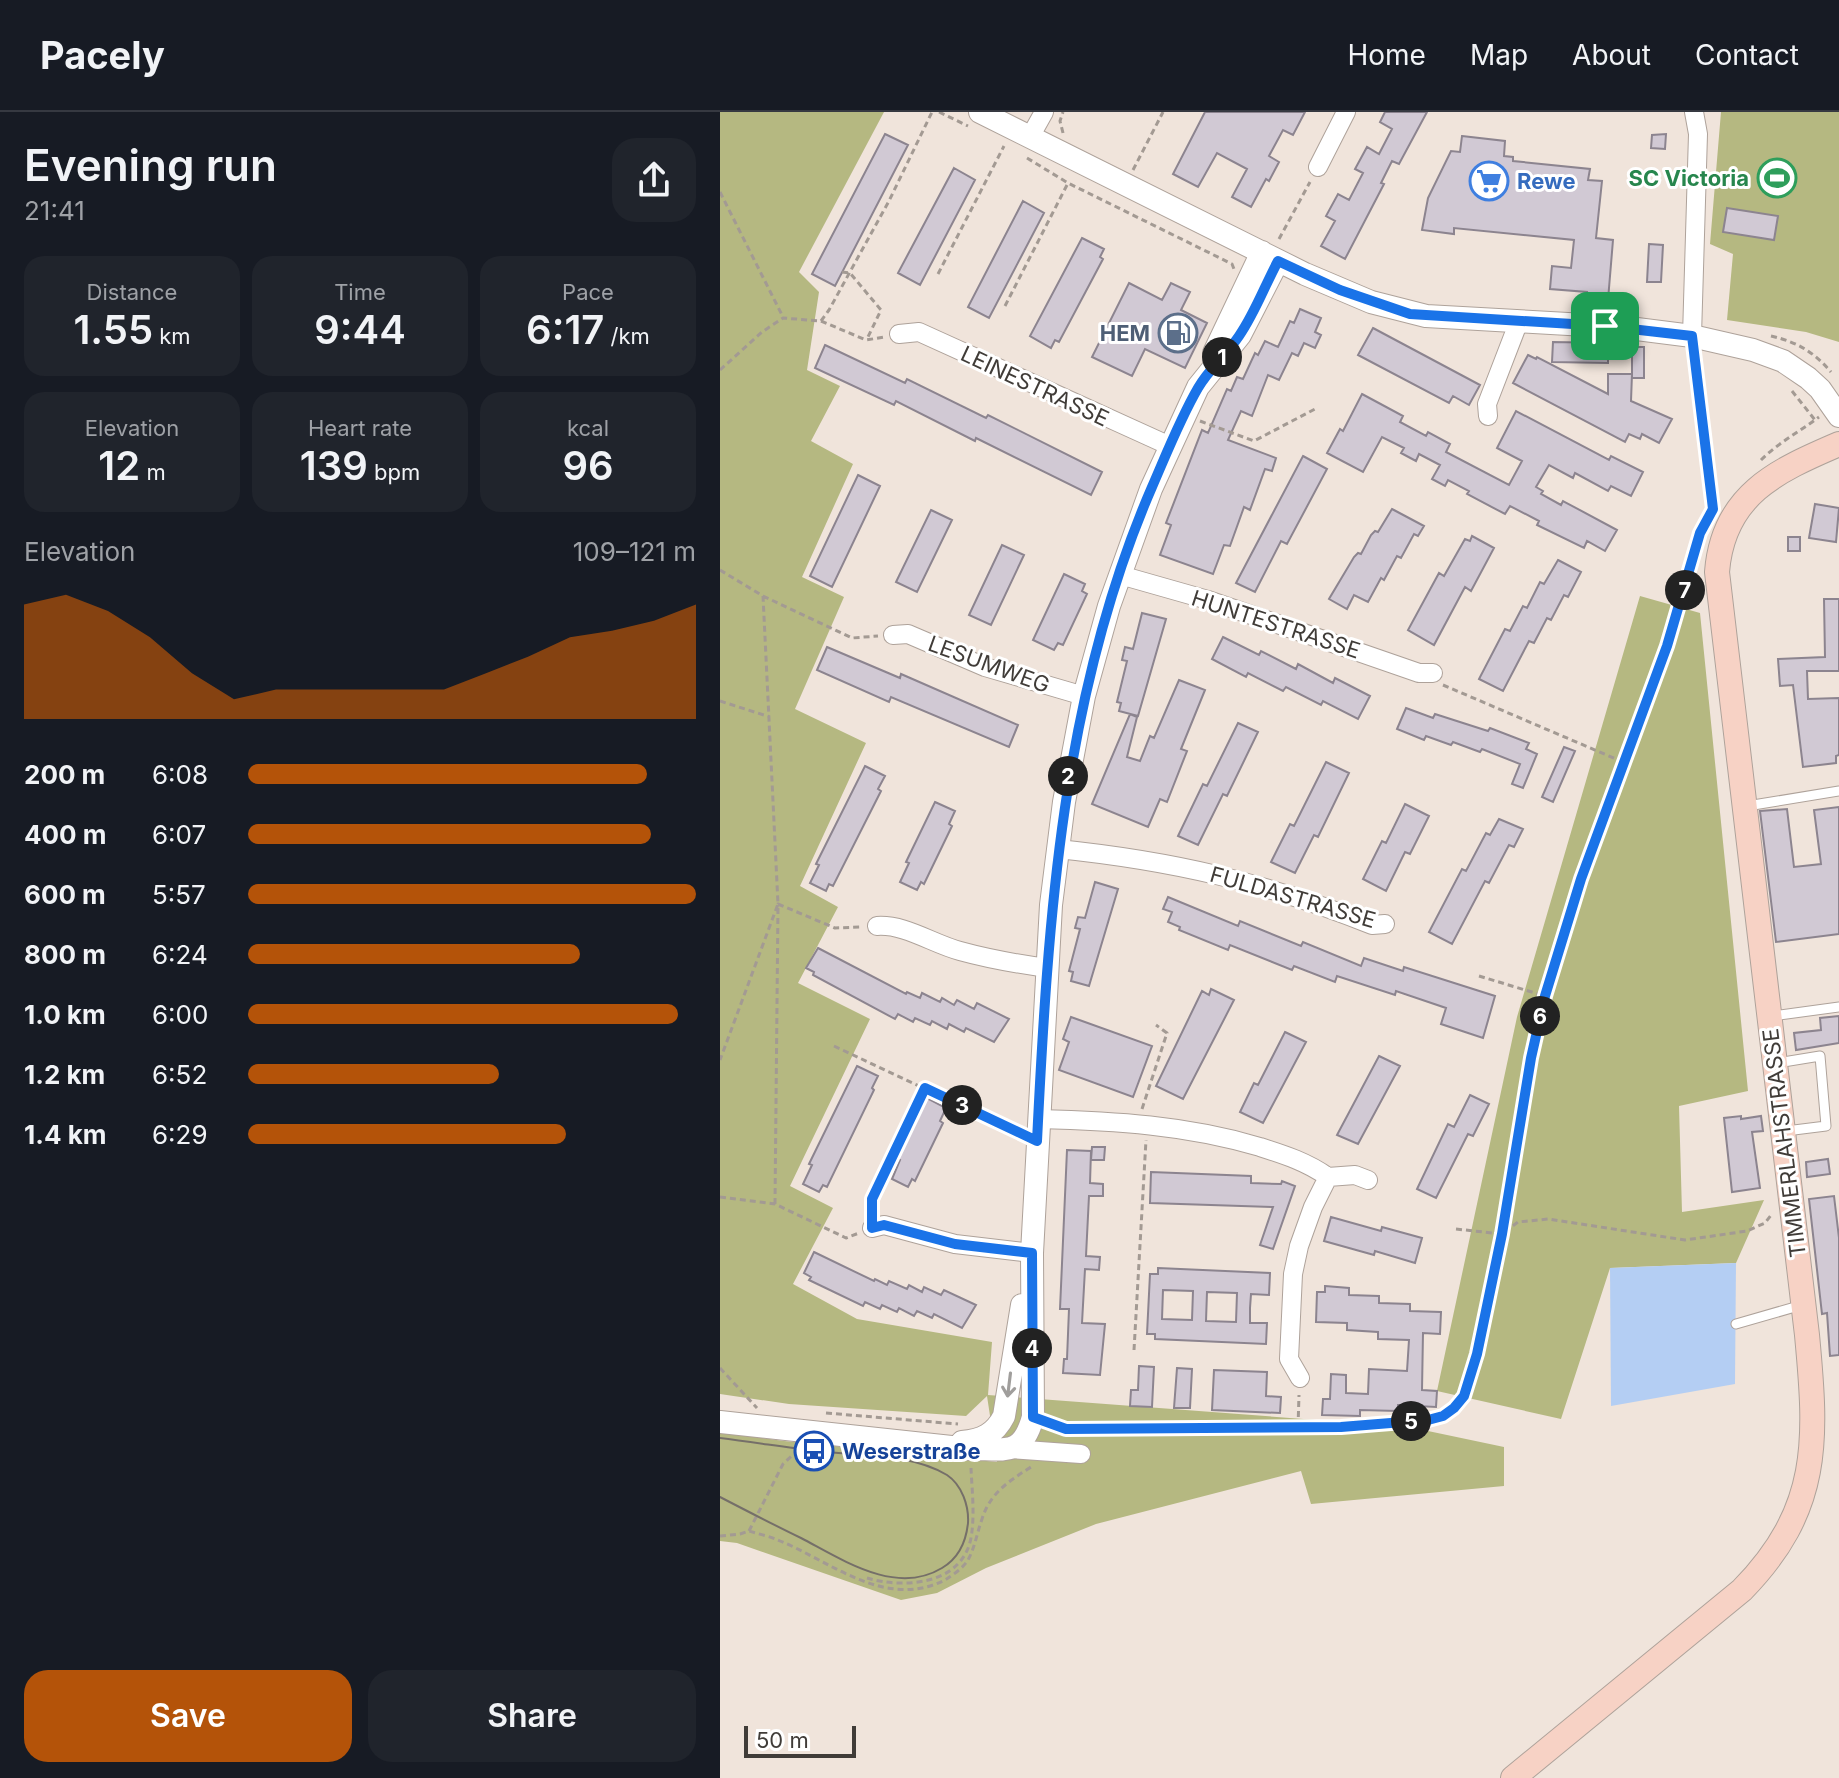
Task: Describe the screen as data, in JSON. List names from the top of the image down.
{
  "streets": {
    "main road": ["TIMMERLAHSTRASSE"],
    "street": [
      "LEINESTRASSE",
      "HUNTESTRASSE",
      "LESUMWEG",
      "FULDASTRASSE"
    ]
  },
  "places": {
    "sports": ["SC Victoria"],
    "supermarket": ["Rewe"],
    "fuel station": ["HEM"],
    "bus stop": ["Weserstraße"]
  },
  "scale_bar": "50 m",
  "page": {
    "header": "Pacely",
    "nav": [
      "Home",
      "Map",
      "About",
      "Contact"
    ],
    "heading": ["Evening run", "21:41"],
    "stats": [
      ["Distance", "1.55 km"],
      ["Time", "9:44"],
      ["Pace", "6:17 /km"],
      ["Elevation", "12 m"],
      ["Heart rate", "139 bpm"],
      ["kcal", "96"]
    ],
    "pins": [
      "1",
      "7",
      "2",
      "6",
      "3",
      "4",
      "5"
    ],
    "chart": ["Elevation", "109–121 m"],
    "list": [
      {
        "name": "200 m",
        "note": "6:08"
      },
      {
        "name": "400 m",
        "note": "6:07"
      },
      {
        "name": "600 m",
        "note": "5:57"
      },
      {
        "name": "800 m",
        "note": "6:24"
      },
      {
        "name": "1.0 km",
        "note": "6:00"
      },
      {
        "name": "1.2 km",
        "note": "6:52"
      },
      {
        "name": "1.4 km",
        "note": "6:29"
      }
    ],
    "buttons": ["Save", "Share"],
    "scale": "50 m"
  }
}
